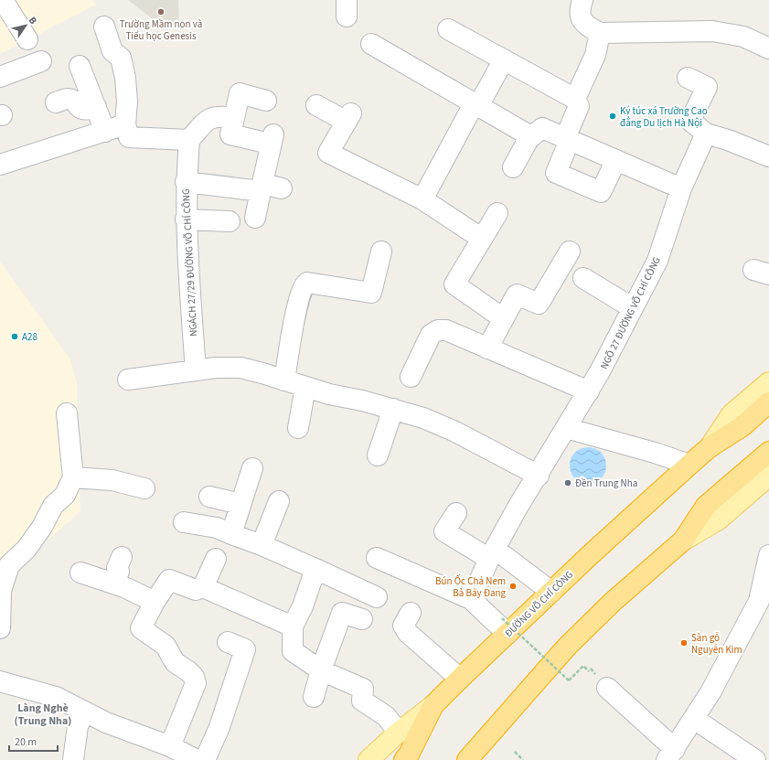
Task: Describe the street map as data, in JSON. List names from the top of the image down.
{
  "streets": {
    "highway": ["ĐƯỜNG VÕ CHÍ CÔNG"],
    "lane": ["NGÁCH 27/29 ĐƯỜNG VÕ CHÍ CÔNG", "NGÕ 27 ĐƯỜNG VÕ CHÍ CÔNG"]
  },
  "districts": ["Làng Nghè (Trung Nha)"],
  "places": [
    "Trường Mầm non và Tiểu học Genesis",
    "Ký túc xá Trường Cao đẳng Du lịch Hà Nội",
    "A28",
    "Đền Trung Nha",
    "Bún Ốc Chả Nem Bà Bảy Đang",
    "Sàn gỗ Nguyễn Kim"
  ],
  "scale_bar": "20 m",
  "north": "top right"
}
